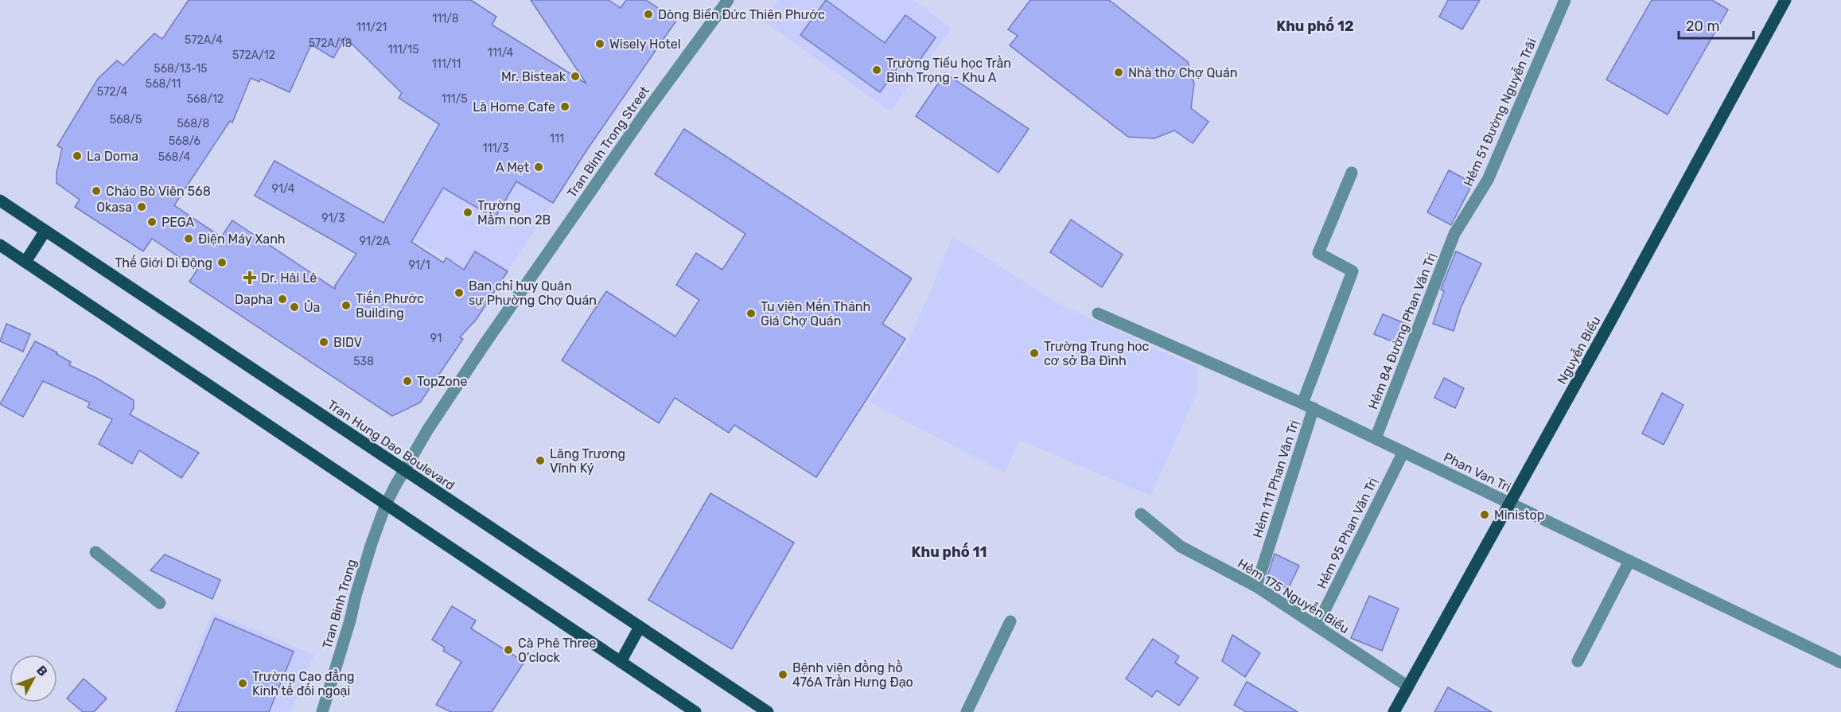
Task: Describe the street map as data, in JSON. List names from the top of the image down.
{
  "streets": {
    "main road": ["Nguyễn Biểu", "Tran Hung Dao Boulevard"],
    "street": [
      "Hẻm 51 Đường Nguyễn Trãi",
      "Tran Binh Trong Street",
      "Hẻm 84 Đường Phan Văn Trị",
      "Phan Van Tri",
      "Hẻm 111 Phan Văn Trị",
      "Hẻm 95 Phan Văn Trị",
      "Hẻm 175 Nguyễn Biểu",
      "Tran Binh Trong"
    ]
  },
  "crossings": [
    ["Hẻm 51 Đường Nguyễn Trãi", "Hẻm 84 Đường Phan Văn Trị"],
    ["Tran Binh Trong Street", "Tran Hung Dao Boulevard"],
    ["Tran Binh Trong Street", "Tran Binh Trong"],
    ["Hẻm 84 Đường Phan Văn Trị", "Phan Van Tri"],
    ["Nguyễn Biểu", "Phan Van Tri"],
    ["Nguyễn Biểu", "Hẻm 175 Nguyễn Biểu"],
    ["Phan Van Tri", "Hẻm 111 Phan Văn Trị"],
    ["Phan Van Tri", "Hẻm 95 Phan Văn Trị"],
    ["Hẻm 111 Phan Văn Trị", "Hẻm 175 Nguyễn Biểu"],
    ["Hẻm 95 Phan Văn Trị", "Hẻm 175 Nguyễn Biểu"]
  ],
  "districts": ["Khu phố 12", "Khu phố 11"],
  "places": {
    "other": [
      "Dòng Biển Đức Thiên Phước",
      "Wisely Hotel",
      "Trường Tiểu học Trần Bình Trọng - Khu A",
      "Nhà thờ Chợ Quán",
      "Mr. Bisteak",
      "Là Home Cafe",
      "La Doma",
      "A Mẹt",
      "Cháo Bò Viên 568",
      "Okasa",
      "Trường Mầm non 2B",
      "PEGA",
      "Điện Máy Xanh",
      "Thế Giới Di Động",
      "Ban chỉ huy Quân sự Phường Chợ Quán",
      "Dapha",
      "Tiến Phước Building",
      "Ủa",
      "Tu viện Mến Thánh Giá Chợ Quán",
      "BIDV",
      "Trường Trung học cơ sở Ba Đình",
      "TopZone",
      "Lăng Trương Vĩnh Ký",
      "Ministop",
      "Cà Phê Three O’clock",
      "Bệnh viện đồng hồ 476A Trần Hưng Đạo",
      "Trường Cao đẳng Kinh tế đối ngoại"
    ],
    "health": ["Dr. Hải Lê"]
  },
  "house_numbers": [
    "111/8",
    "111/21",
    "572A/4",
    "572A/18",
    "111/15",
    "111/4",
    "572A/12",
    "111/11",
    "568/13-15",
    "568/11",
    "572/4",
    "568/12",
    "111/5",
    "568/5",
    "568/8",
    "111",
    "568/6",
    "111/3",
    "568/4",
    "91/4",
    "91/3",
    "91/2A",
    "91/1",
    "91",
    "538"
  ],
  "scale_bar": "20 m",
  "north": "top right"
}
